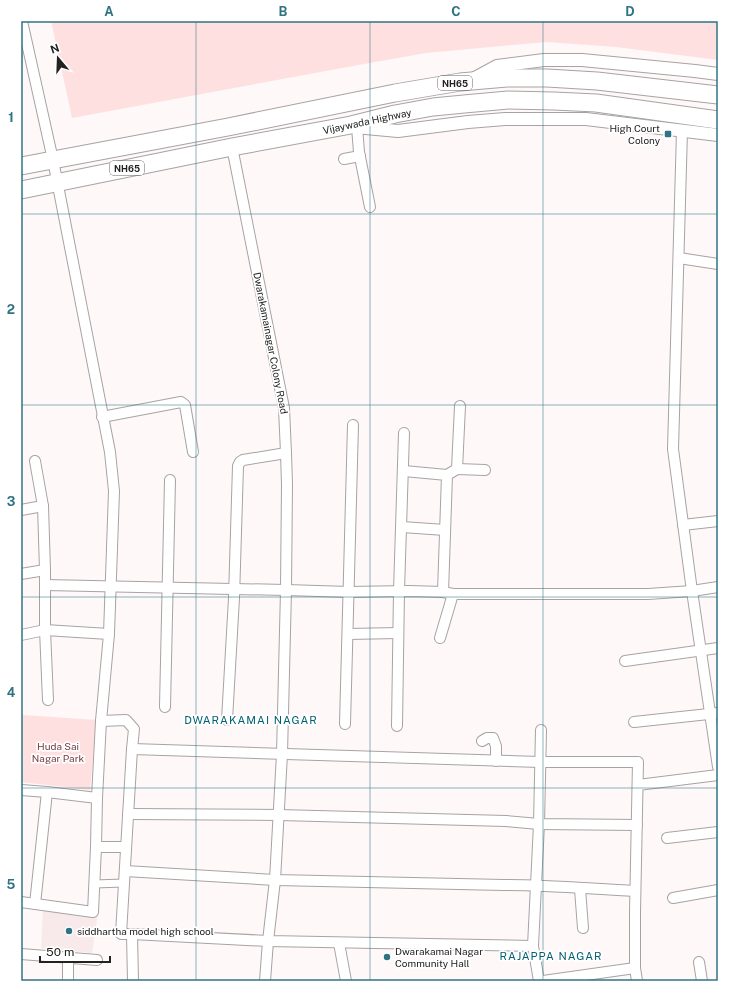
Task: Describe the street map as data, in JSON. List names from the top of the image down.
{
  "streets": {
    "highway": ["NH65", "Vijaywada Highway"],
    "street": ["Dwarakamainagar Colony Road"]
  },
  "crossings": [
    ["Vijaywada Highway", "Dwarakamainagar Colony Road"]
  ],
  "districts": ["DWARAKAMAI NAGAR", "RAJAPPA NAGAR"],
  "parks": ["Huda Sai Nagar Park"],
  "places": {
    "transit": ["High Court Colony"],
    "other": ["siddhartha model high school", "Dwarakamai Nagar Community Hall"]
  },
  "scale_bar": "50 m",
  "north": "top",
  "grid": {
    "columns": [
      "A",
      "B",
      "C",
      "D"
    ],
    "rows": [
      "1",
      "2",
      "3",
      "4",
      "5"
    ]
  }
}
